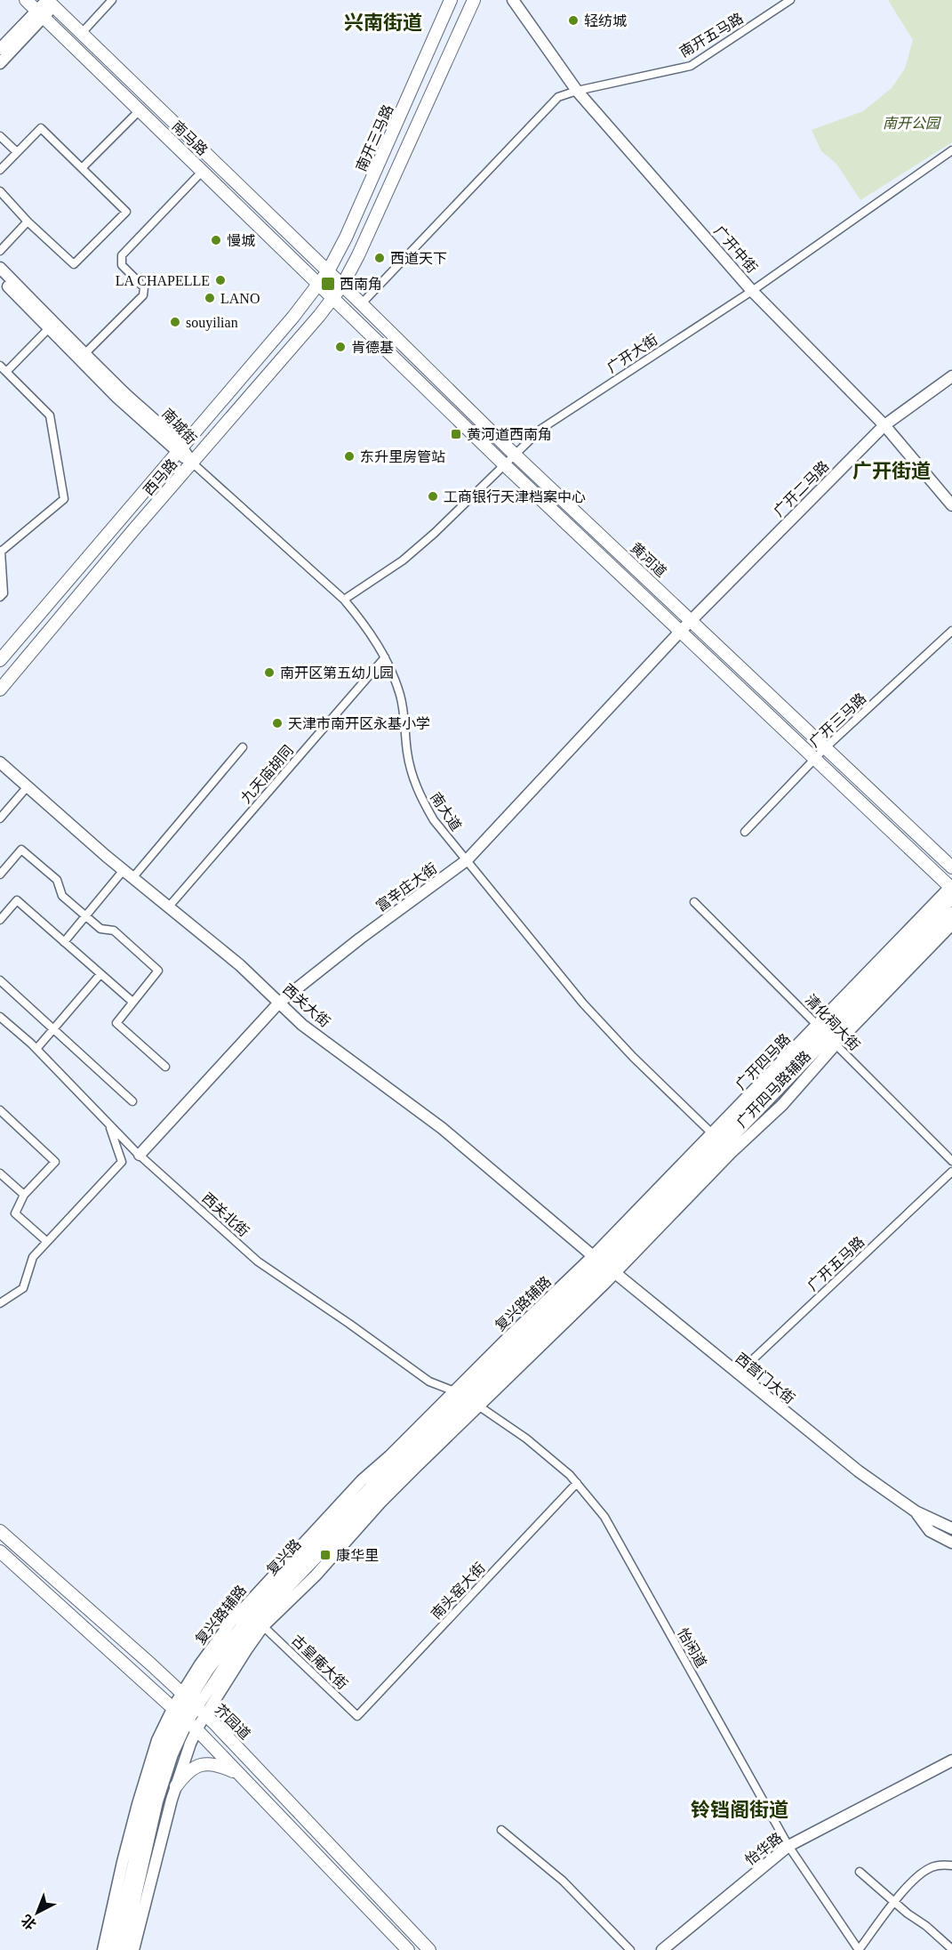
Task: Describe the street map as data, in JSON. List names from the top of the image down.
{
  "streets": {
    "main road": [
      "南马路",
      "南开三马路",
      "西马路",
      "黄河道",
      "芥园道"
    ],
    "street": [
      "南开五马路",
      "广开中街",
      "广开大街",
      "南城街",
      "广开二马路",
      "广开三马路",
      "九天庙胡同",
      "南大道",
      "富辛庄大街",
      "西关大街",
      "清化祠大街",
      "广开四马路",
      "广开四马路辅路",
      "西关北街",
      "广开五马路",
      "复兴路辅路",
      "西营门大街",
      "复兴路",
      "南头窑大街",
      "怡闲道",
      "古皇庵大街",
      "怡华路"
    ]
  },
  "crossings": [
    ["南开五马路", "广开中街"],
    ["南开五马路", "黄河道"],
    ["南马路", "南开三马路"],
    ["南马路", "西马路"],
    ["南马路", "黄河道"],
    ["南开三马路", "西马路"],
    ["南开三马路", "黄河道"],
    ["广开中街", "广开大街"],
    ["广开中街", "广开二马路"],
    ["广开大街", "黄河道"],
    ["广开大街", "南大道"],
    ["南城街", "西马路"],
    ["南城街", "南大道"],
    ["西马路", "黄河道"],
    ["西马路", "南大道"],
    ["广开二马路", "黄河道"],
    ["广开二马路", "富辛庄大街"],
    ["黄河道", "广开三马路"],
    ["黄河道", "富辛庄大街"],
    ["黄河道", "广开四马路"],
    ["九天庙胡同", "南大道"],
    ["九天庙胡同", "西关大街"],
    ["南大道", "富辛庄大街"],
    ["南大道", "广开四马路"],
    ["南大道", "广开四马路辅路"],
    ["富辛庄大街", "西关大街"],
    ["富辛庄大街", "西关北街"],
    ["西关大街", "广开四马路"],
    ["西关大街", "广开四马路辅路"],
    ["西关大街", "复兴路辅路"],
    ["西关大街", "西营门大街"],
    ["西关大街", "复兴路"],
    ["清化祠大街", "广开四马路"],
    ["清化祠大街", "广开四马路辅路"],
    ["广开四马路", "广开四马路辅路"],
    ["广开四马路", "复兴路辅路"],
    ["广开四马路", "西营门大街"],
    ["广开四马路", "复兴路"],
    ["广开四马路辅路", "复兴路辅路"],
    ["广开四马路辅路", "西营门大街"],
    ["广开四马路辅路", "复兴路"],
    ["西关北街", "复兴路辅路"],
    ["西关北街", "复兴路"],
    ["西关北街", "怡闲道"],
    ["广开五马路", "西营门大街"],
    ["复兴路辅路", "西营门大街"],
    ["复兴路辅路", "复兴路"],
    ["复兴路辅路", "怡闲道"],
    ["复兴路辅路", "古皇庵大街"],
    ["复兴路辅路", "芥园道"],
    ["西营门大街", "复兴路"],
    ["复兴路", "怡闲道"],
    ["复兴路", "芥园道"],
    ["南头窑大街", "怡闲道"],
    ["南头窑大街", "古皇庵大街"],
    ["怡闲道", "怡华路"]
  ],
  "districts": ["兴南街道", "广开街道", "铃铛阁街道"],
  "parks": ["南开公园"],
  "places": {
    "other": [
      "轻纺城",
      "慢城",
      "西道天下",
      "LA CHAPELLE",
      "LANO",
      "souyilian",
      "肯德基",
      "东升里房管站",
      "工商银行天津档案中心",
      "南开区第五幼儿园",
      "天津市南开区永基小学"
    ],
    "transit": ["西南角", "黄河道西南角", "康华里"]
  },
  "north": "bottom left"
}
